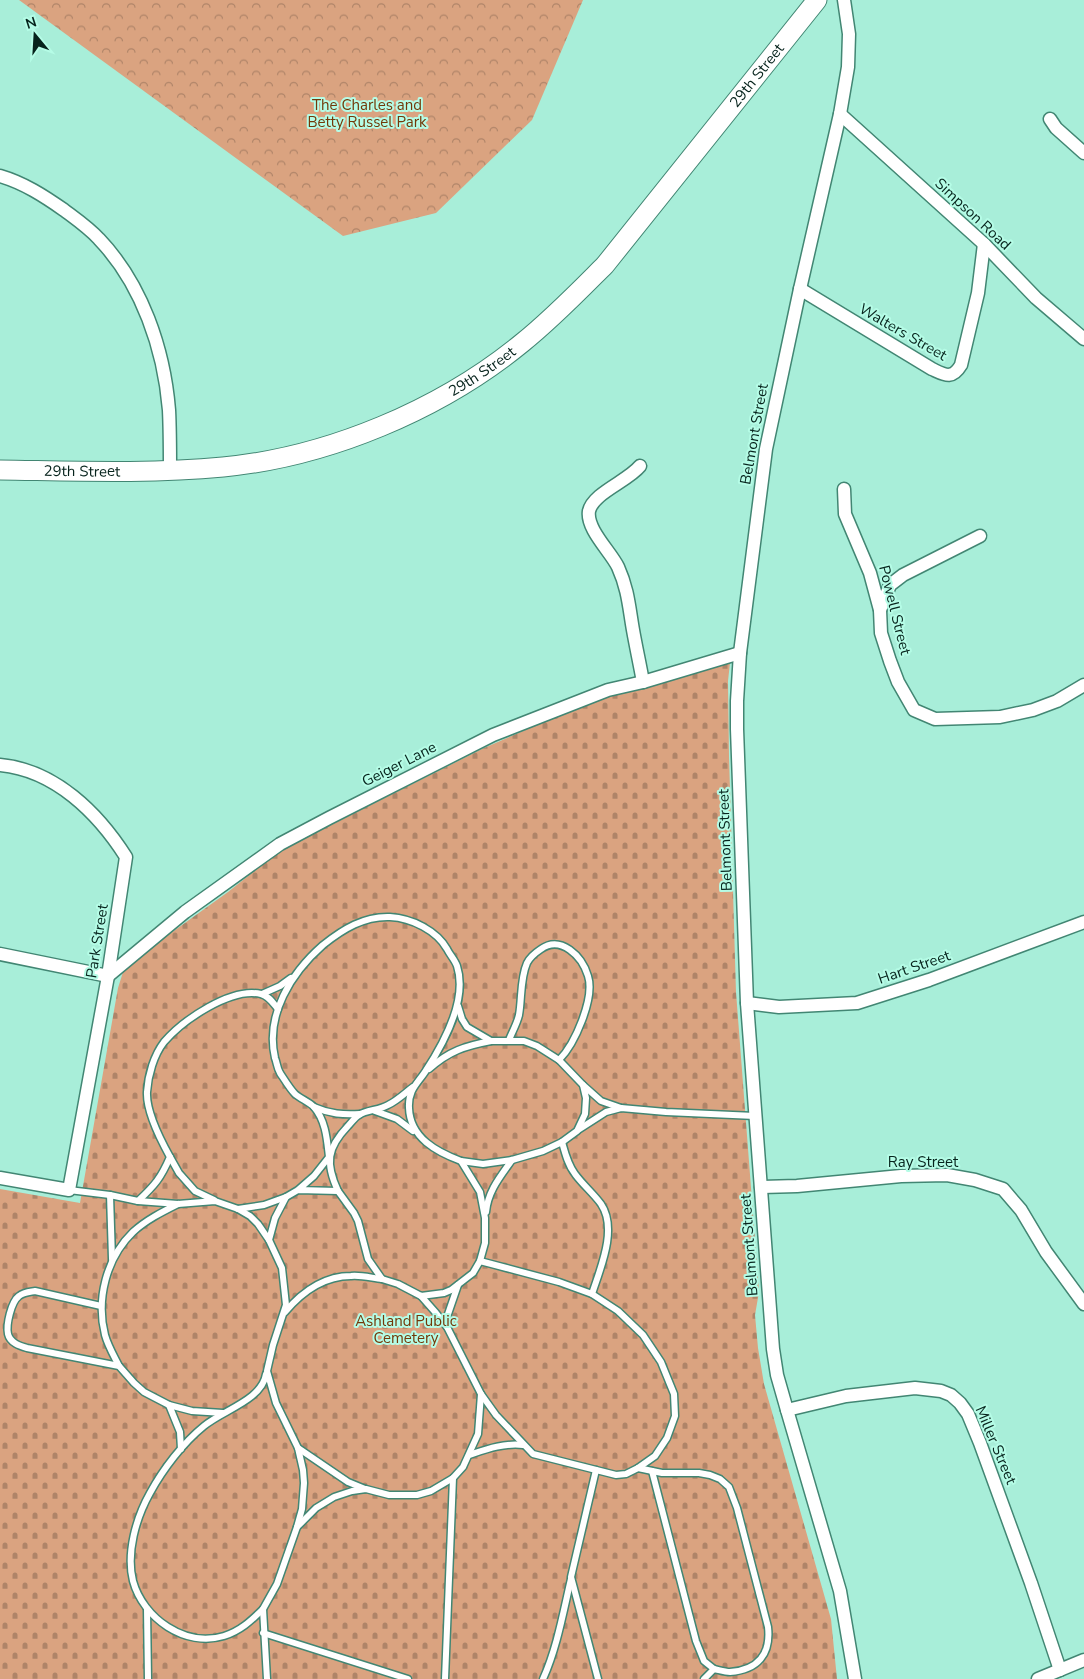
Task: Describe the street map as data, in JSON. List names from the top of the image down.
{
  "streets": {
    "street": [
      "29th Street",
      "Simpson Road",
      "Walters Street",
      "Belmont Street",
      "Powell Street",
      "Geiger Lane",
      "Park Street",
      "Hart Street",
      "Ray Street",
      "Miller Street"
    ]
  },
  "crossings": [
    ["Simpson Road", "Walters Street"],
    ["Simpson Road", "Belmont Street"],
    ["Walters Street", "Belmont Street"],
    ["Belmont Street", "Geiger Lane"],
    ["Belmont Street", "Hart Street"],
    ["Belmont Street", "Ray Street"],
    ["Belmont Street", "Miller Street"],
    ["Geiger Lane", "Park Street"]
  ],
  "parks": ["The Charles and Betty Russel Park", "Ashland Public Cemetery"],
  "north": "top"
}
